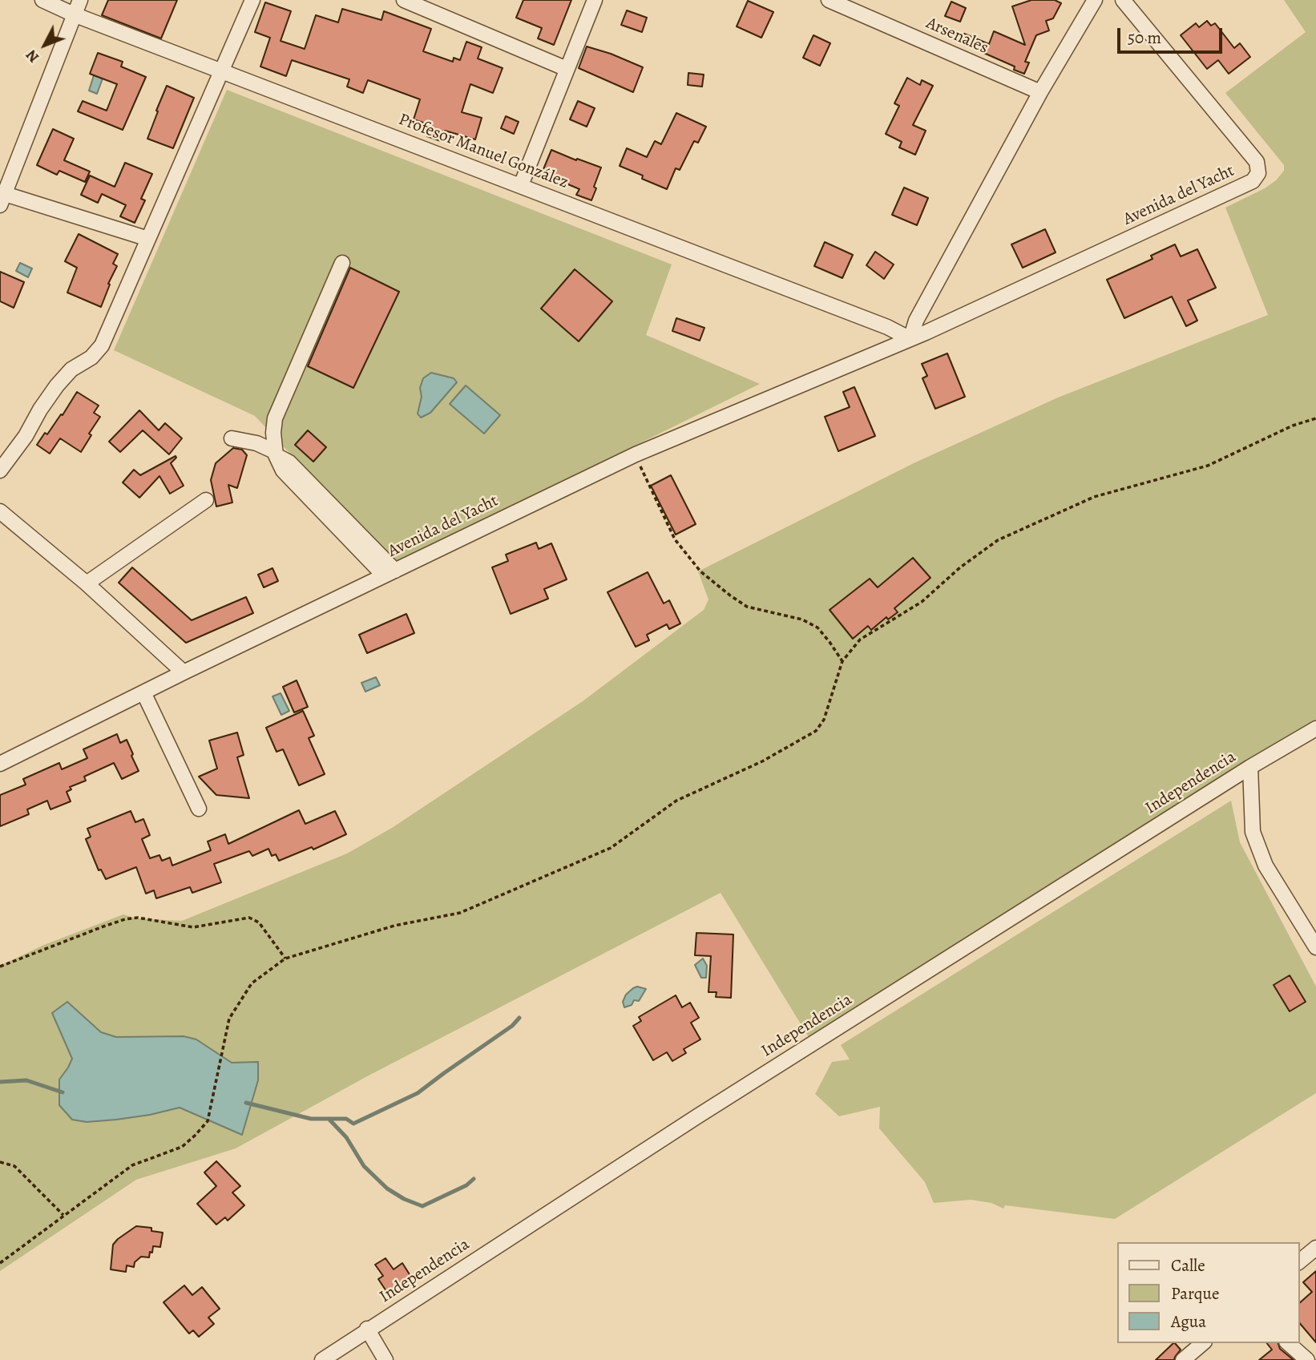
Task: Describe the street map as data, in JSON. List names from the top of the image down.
{
  "streets": {
    "street": [
      "Arsenales",
      "Profesor Manuel González",
      "Avenida del Yacht",
      "Independencia"
    ]
  },
  "crossings": [
    ["Profesor Manuel González", "Avenida del Yacht"]
  ],
  "legend": ["Calle", "Parque", "Agua"],
  "scale_bar": "50 m",
  "north": "bottom left"
}
